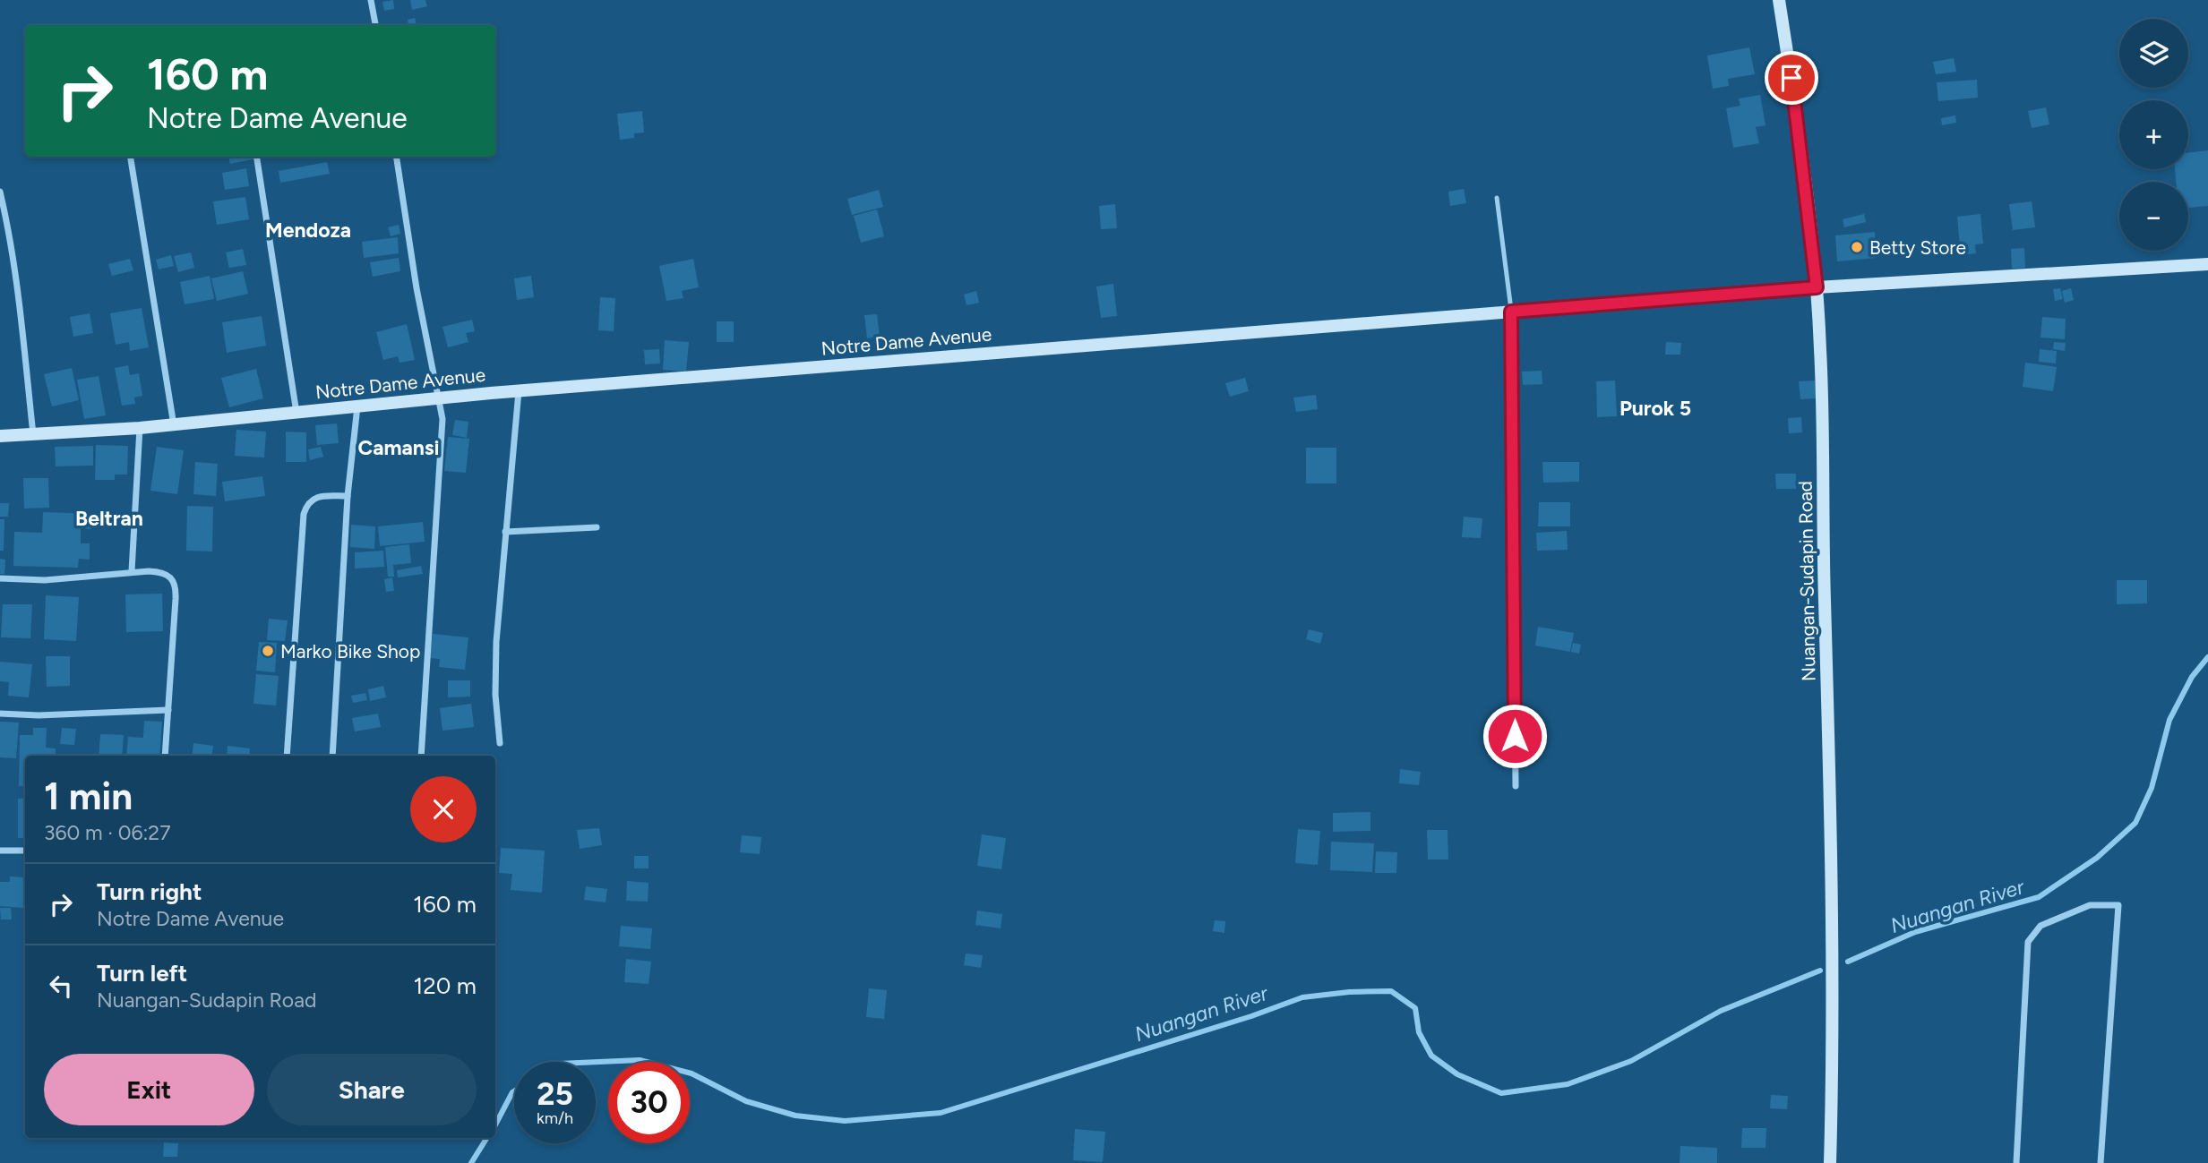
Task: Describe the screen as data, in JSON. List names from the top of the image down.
{
  "streets": {
    "street": ["Notre Dame Avenue", "Nuangan-Sudapin Road"]
  },
  "crossings": [
    ["Notre Dame Avenue", "Nuangan-Sudapin Road"]
  ],
  "districts": [
    "Mendoza",
    "Purok 5",
    "Camansi",
    "Beltran"
  ],
  "water": ["Nuangan River"],
  "places": ["Betty Store", "Marko Bike Shop"],
  "page": {
    "map_buttons": ["+", "−"],
    "turn": ["160 m", "Notre Dame Avenue"],
    "heading": ["1 min", "360 m · 06:27"],
    "list": [
      {
        "name": "Turn right",
        "note": "Notre Dame Avenue",
        "value": "160 m"
      },
      {
        "name": "Turn left",
        "note": "Nuangan-Sudapin Road",
        "value": "120 m"
      }
    ],
    "buttons": ["Exit", "Share"],
    "speed": "25 km/h",
    "limit": "30"
  }
}
